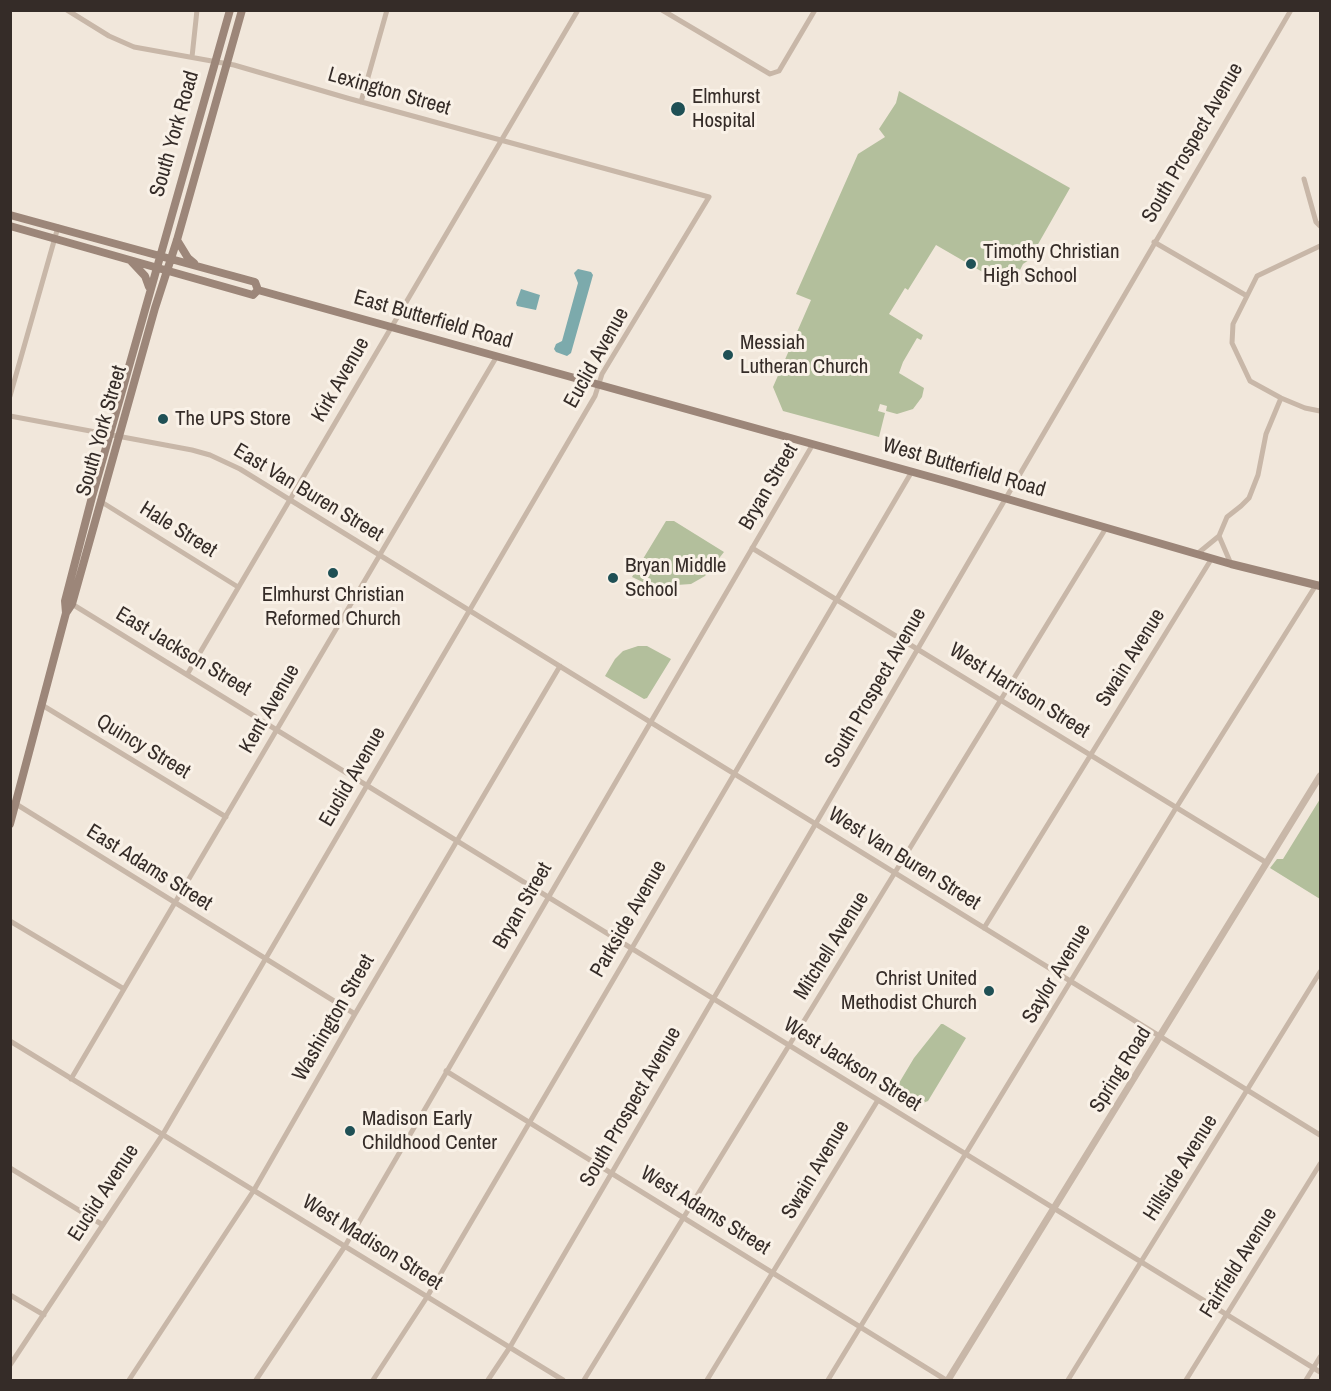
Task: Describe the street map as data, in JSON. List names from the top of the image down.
{
  "streets": {
    "main road": [
      "South York Road",
      "East Butterfield Road",
      "South York Street",
      "West Butterfield Road"
    ],
    "street": [
      "Lexington Street",
      "South Prospect Avenue",
      "Euclid Avenue",
      "Kirk Avenue",
      "Bryan Street",
      "East Van Buren Street",
      "Hale Street",
      "East Jackson Street",
      "Swain Avenue",
      "West Harrison Street",
      "Kent Avenue",
      "Quincy Street",
      "West Van Buren Street",
      "East Adams Street",
      "Parkside Avenue",
      "Mitchell Avenue",
      "Saylor Avenue",
      "Washington Street",
      "West Jackson Street",
      "Spring Road",
      "Hillside Avenue",
      "West Adams Street",
      "West Madison Street",
      "Fairfield Avenue"
    ]
  },
  "crossings": [
    ["Lexington Street", "South York Road"],
    ["Lexington Street", "Euclid Avenue"],
    ["Lexington Street", "Kirk Avenue"],
    ["South York Road", "East Butterfield Road"],
    ["South York Road", "South York Street"],
    ["South Prospect Avenue", "West Butterfield Road"],
    ["South Prospect Avenue", "West Harrison Street"],
    ["South Prospect Avenue", "West Van Buren Street"],
    ["South Prospect Avenue", "West Jackson Street"],
    ["South Prospect Avenue", "West Adams Street"],
    ["South Prospect Avenue", "West Madison Street"],
    ["East Butterfield Road", "Euclid Avenue"],
    ["East Butterfield Road", "Kirk Avenue"],
    ["East Butterfield Road", "South York Street"],
    ["East Butterfield Road", "West Butterfield Road"],
    ["East Butterfield Road", "Kent Avenue"],
    ["Euclid Avenue", "West Butterfield Road"],
    ["Euclid Avenue", "East Van Buren Street"],
    ["Euclid Avenue", "East Jackson Street"],
    ["Euclid Avenue", "West Van Buren Street"],
    ["Euclid Avenue", "East Adams Street"],
    ["Euclid Avenue", "West Jackson Street"],
    ["Euclid Avenue", "West Madison Street"],
    ["Kirk Avenue", "East Van Buren Street"],
    ["Kirk Avenue", "Hale Street"],
    ["Kirk Avenue", "East Jackson Street"],
    ["South York Street", "East Van Buren Street"],
    ["South York Street", "Hale Street"],
    ["South York Street", "East Jackson Street"],
    ["South York Street", "Quincy Street"],
    ["South York Street", "East Adams Street"],
    ["West Butterfield Road", "Bryan Street"],
    ["West Butterfield Road", "Swain Avenue"],
    ["West Butterfield Road", "Parkside Avenue"],
    ["West Butterfield Road", "Mitchell Avenue"],
    ["West Butterfield Road", "Saylor Avenue"],
    ["Bryan Street", "West Harrison Street"],
    ["Bryan Street", "West Van Buren Street"],
    ["Bryan Street", "West Jackson Street"],
    ["Bryan Street", "West Adams Street"],
    ["Bryan Street", "West Madison Street"],
    ["East Van Buren Street", "Kent Avenue"],
    ["East Van Buren Street", "West Van Buren Street"],
    ["East Jackson Street", "Kent Avenue"],
    ["East Jackson Street", "West Jackson Street"],
    ["Swain Avenue", "West Harrison Street"],
    ["Swain Avenue", "West Van Buren Street"],
    ["Swain Avenue", "West Jackson Street"],
    ["Swain Avenue", "West Adams Street"],
    ["West Harrison Street", "Parkside Avenue"],
    ["West Harrison Street", "Mitchell Avenue"],
    ["West Harrison Street", "Saylor Avenue"],
    ["West Harrison Street", "Spring Road"],
    ["Kent Avenue", "Quincy Street"],
    ["Kent Avenue", "East Adams Street"],
    ["Kent Avenue", "West Madison Street"],
    ["West Van Buren Street", "Parkside Avenue"],
    ["West Van Buren Street", "Mitchell Avenue"],
    ["West Van Buren Street", "Saylor Avenue"],
    ["West Van Buren Street", "Washington Street"],
    ["West Van Buren Street", "Spring Road"],
    ["West Van Buren Street", "Hillside Avenue"],
    ["Parkside Avenue", "West Jackson Street"],
    ["Parkside Avenue", "West Adams Street"],
    ["Parkside Avenue", "West Madison Street"],
    ["Mitchell Avenue", "West Jackson Street"],
    ["Mitchell Avenue", "West Adams Street"],
    ["Saylor Avenue", "West Jackson Street"],
    ["Saylor Avenue", "West Adams Street"],
    ["Washington Street", "West Jackson Street"],
    ["Washington Street", "West Madison Street"],
    ["West Jackson Street", "Spring Road"],
    ["West Jackson Street", "Hillside Avenue"],
    ["West Jackson Street", "Fairfield Avenue"],
    ["Spring Road", "West Adams Street"]
  ],
  "places": [
    "Elmhurst Hospital",
    "Timothy Christian High School",
    "Messiah Lutheran Church",
    "The UPS Store",
    "Elmhurst Christian Reformed Church",
    "Bryan Middle School",
    "Christ United Methodist Church",
    "Madison Early Childhood Center"
  ]
}
